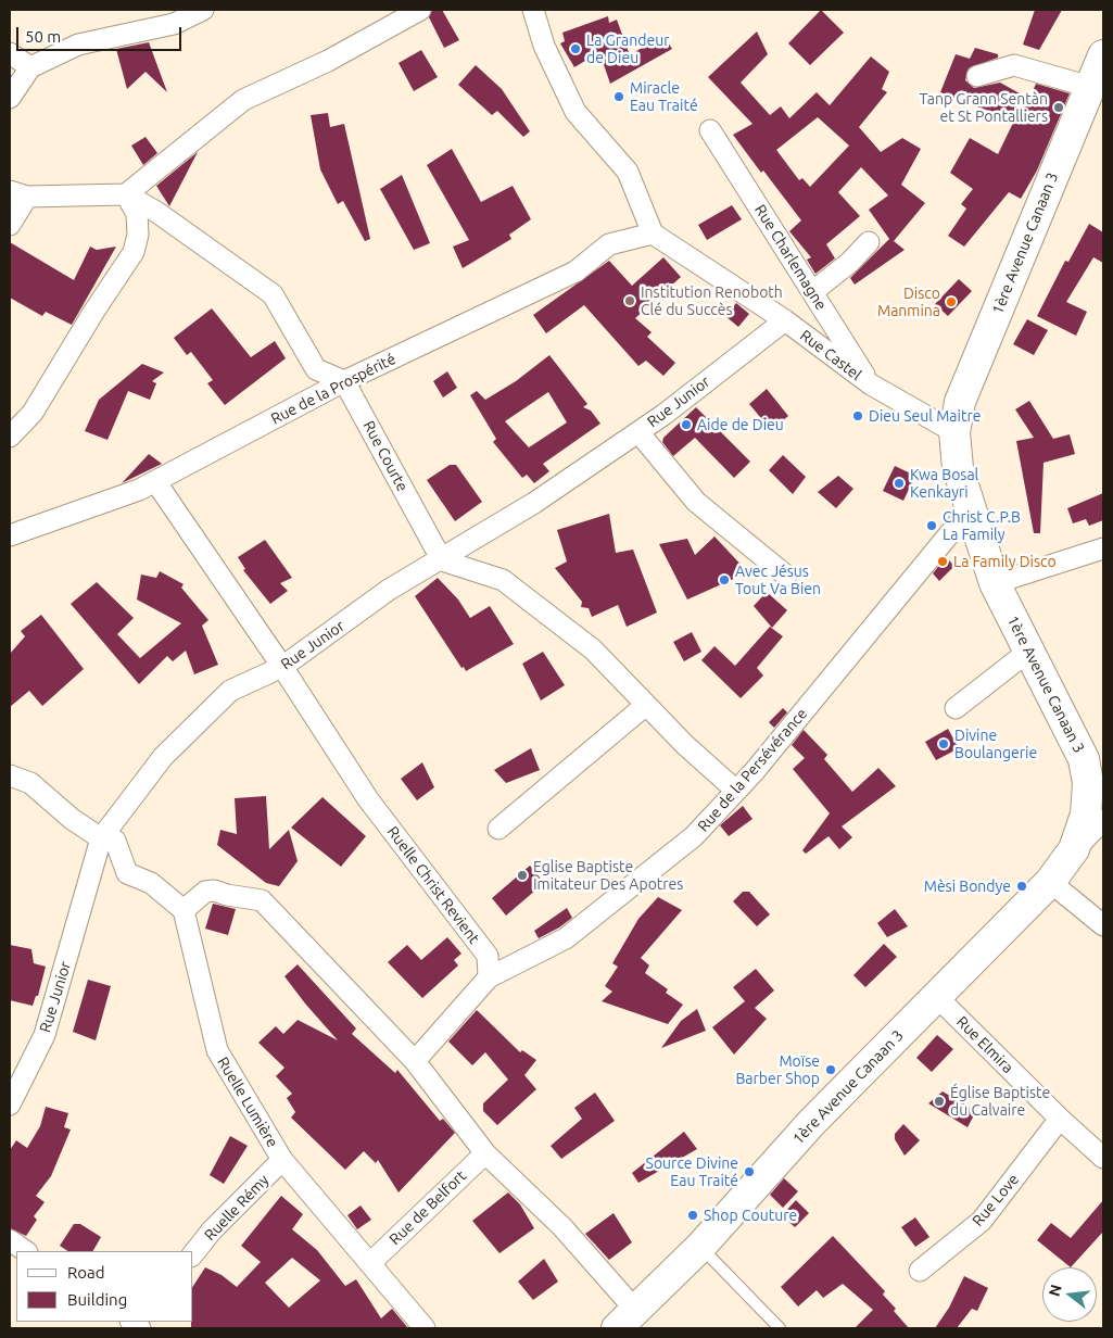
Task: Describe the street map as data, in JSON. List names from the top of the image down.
{
  "streets": {
    "main road": ["1ère Avenue Canaan 3"],
    "street": [
      "Rue Charlemagne",
      "Rue Castel",
      "Rue de la Prospérité",
      "Rue Junior",
      "Rue Courte",
      "Rue de la Persévérance",
      "Ruelle Christ Revient",
      "Rue Elmira",
      "Ruelle Lumière",
      "Rue Love",
      "Ruelle Rémy",
      "Rue de Belfort"
    ]
  },
  "crossings": [
    ["1ère Avenue Canaan 3", "Rue Castel"],
    ["1ère Avenue Canaan 3", "Rue de la Persévérance"],
    ["1ère Avenue Canaan 3", "Rue Elmira"],
    ["Rue Charlemagne", "Rue Castel"],
    ["Rue Castel", "Rue de la Prospérité"],
    ["Rue Castel", "Rue Junior"],
    ["Rue de la Prospérité", "Rue Courte"],
    ["Rue de la Prospérité", "Ruelle Christ Revient"],
    ["Rue Junior", "Rue Courte"],
    ["Rue Junior", "Ruelle Christ Revient"],
    ["Rue de la Persévérance", "Ruelle Christ Revient"],
    ["Rue Elmira", "Rue Love"],
    ["Ruelle Lumière", "Ruelle Rémy"],
    ["Ruelle Lumière", "Rue de Belfort"]
  ],
  "places": [
    "La Grandeur de Dieu",
    "Miracle Eau Traité",
    "Tanp Grann Sentàn et St Pontalliers",
    "Institution Renoboth Clé du Succès",
    "Disco Manmina",
    "Dieu Seul Maitre",
    "Aide de Dieu",
    "Kwa Bosal Kenkayri",
    "Christ C.P.B La Family",
    "La Family Disco",
    "Avec Jésus Tout Va Bien",
    "Divine Boulangerie",
    "Eglise Baptiste Imitateur Des Apotres",
    "Mèsi Bondye",
    "Moïse Barber Shop",
    "Église Baptiste du Calvaire",
    "Source Divine Eau Traité",
    "Shop Couture"
  ],
  "legend": ["Road", "Building"],
  "scale_bar": "50 m",
  "north": "left"
}
